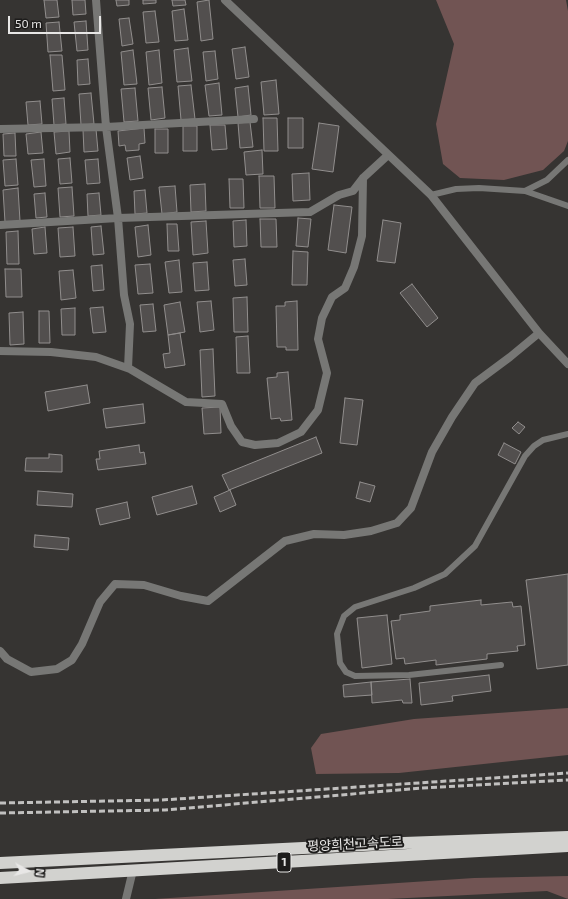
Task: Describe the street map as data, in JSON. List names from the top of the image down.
{
  "streets": {
    "highway": ["평양희천고속도로", "1"]
  },
  "scale_bar": "50 m",
  "north": "right"
}
